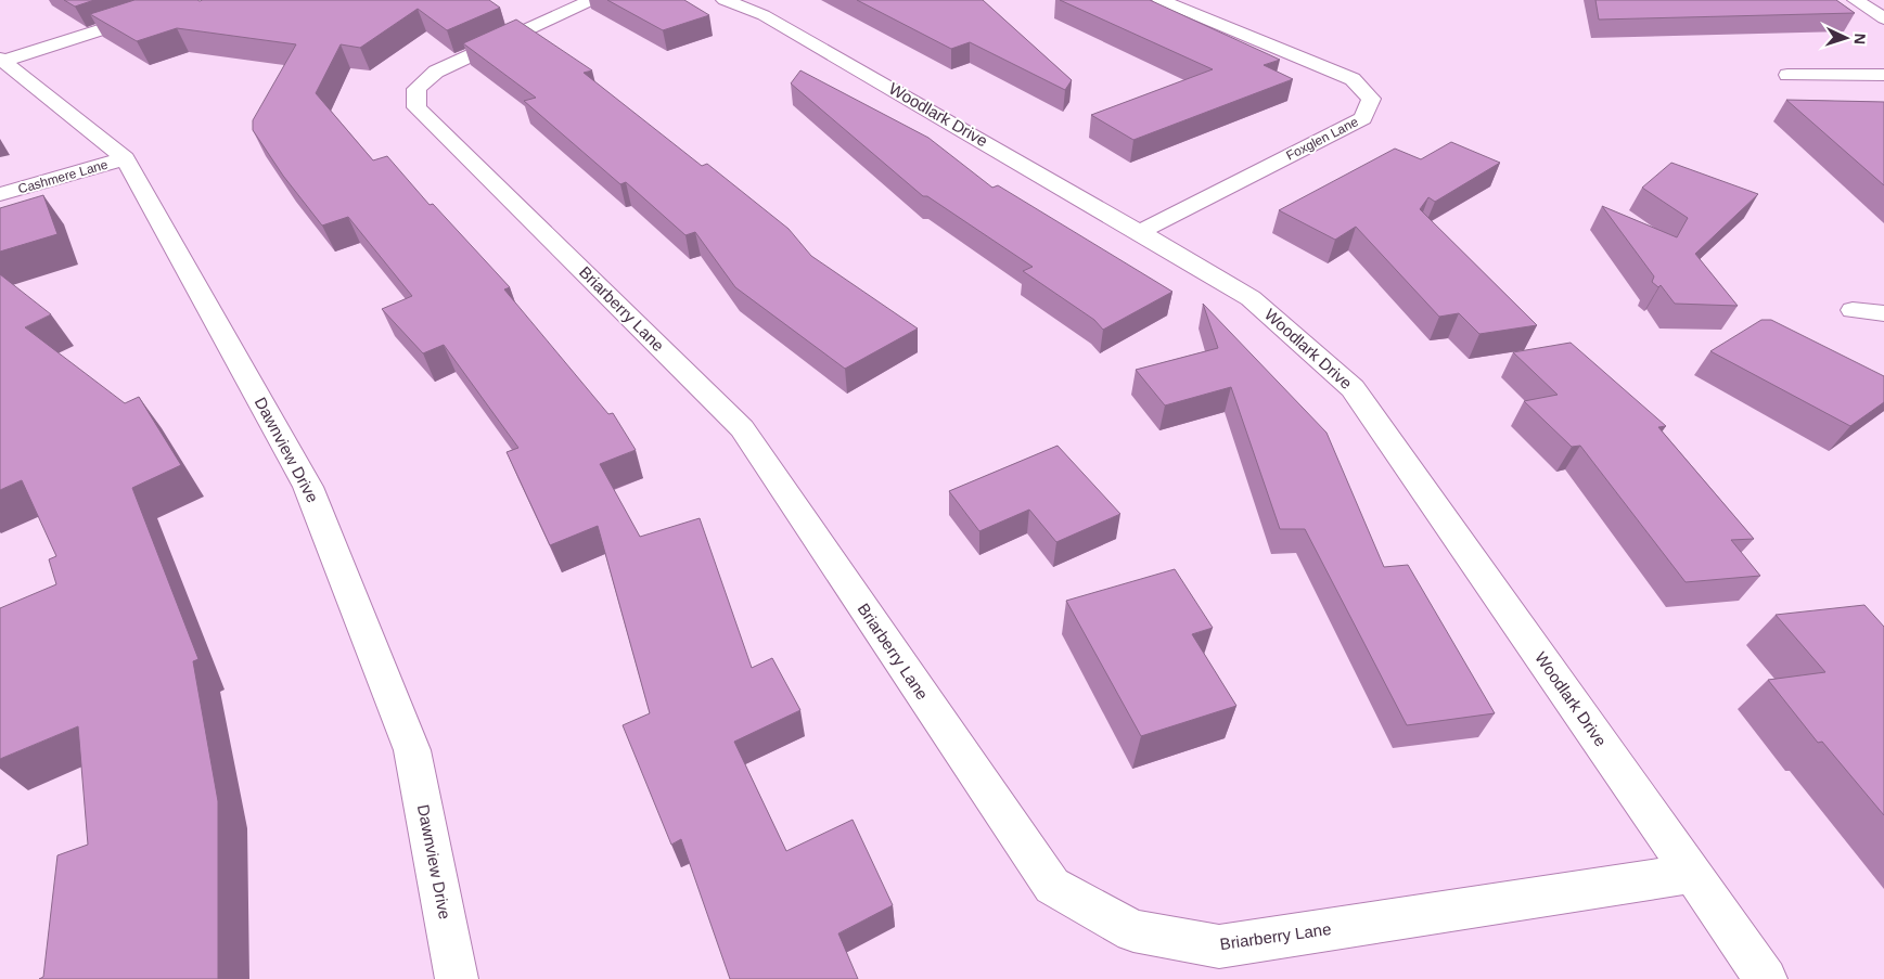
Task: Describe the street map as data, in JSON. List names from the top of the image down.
{
  "streets": {
    "street": [
      "Woodlark Drive",
      "Foxglen Lane",
      "Cashmere Lane",
      "Briarberry Lane",
      "Dawnview Drive"
    ]
  },
  "crossings": [
    ["Woodlark Drive", "Foxglen Lane"],
    ["Woodlark Drive", "Briarberry Lane"],
    ["Cashmere Lane", "Dawnview Drive"]
  ],
  "north": "right"
}
